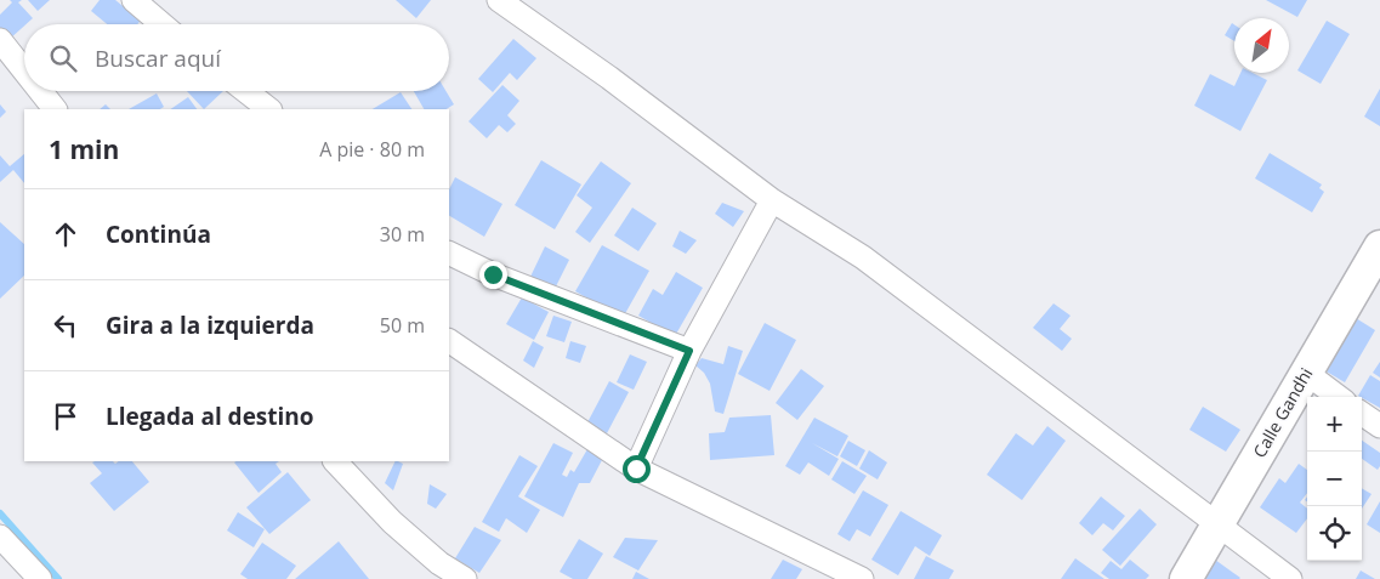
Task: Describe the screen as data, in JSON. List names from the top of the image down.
{
  "streets": {
    "main road": ["Calle Gandhi"]
  },
  "north": "top right",
  "page": {
    "search": "Buscar aquí",
    "heading": ["1 min", "A pie · 80 m"],
    "list": [
      ["Continúa", "30 m"],
      ["Gira a la izquierda", "50 m"],
      "Llegada al destino"
    ],
    "map_buttons": ["+", "−"]
  }
}
